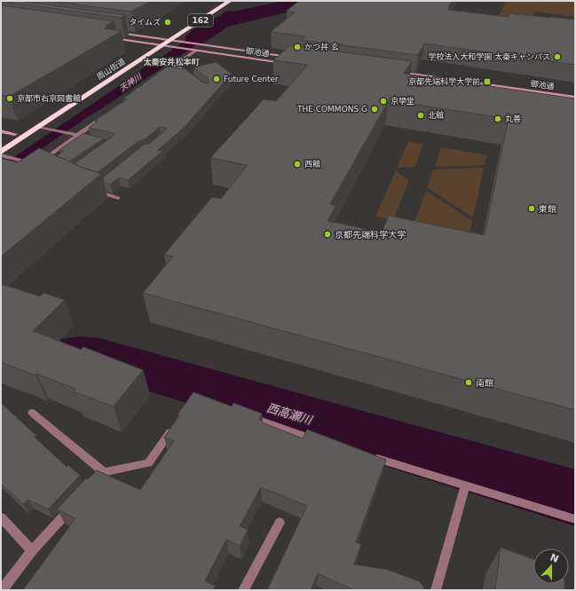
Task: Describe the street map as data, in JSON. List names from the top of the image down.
{
  "streets": {
    "highway": ["162", "周山街道"],
    "street": ["御池通"]
  },
  "crossings": [
    ["御池通", "周山街道"]
  ],
  "districts": ["太秦安井松本町"],
  "water": ["天神川", "西高瀬川"],
  "places": {
    "other": [
      "タイムズ",
      "かつ丼 玄",
      "学校法人大和学園 太秦キャンパス",
      "Future Center",
      "京都市右京図書館",
      "京學堂",
      "THE COMMONS G",
      "北館",
      "丸善",
      "西館",
      "東館",
      "京都先端科学大学",
      "南館"
    ],
    "transit": ["京都先端科学大学前"]
  },
  "north": "top"
}
